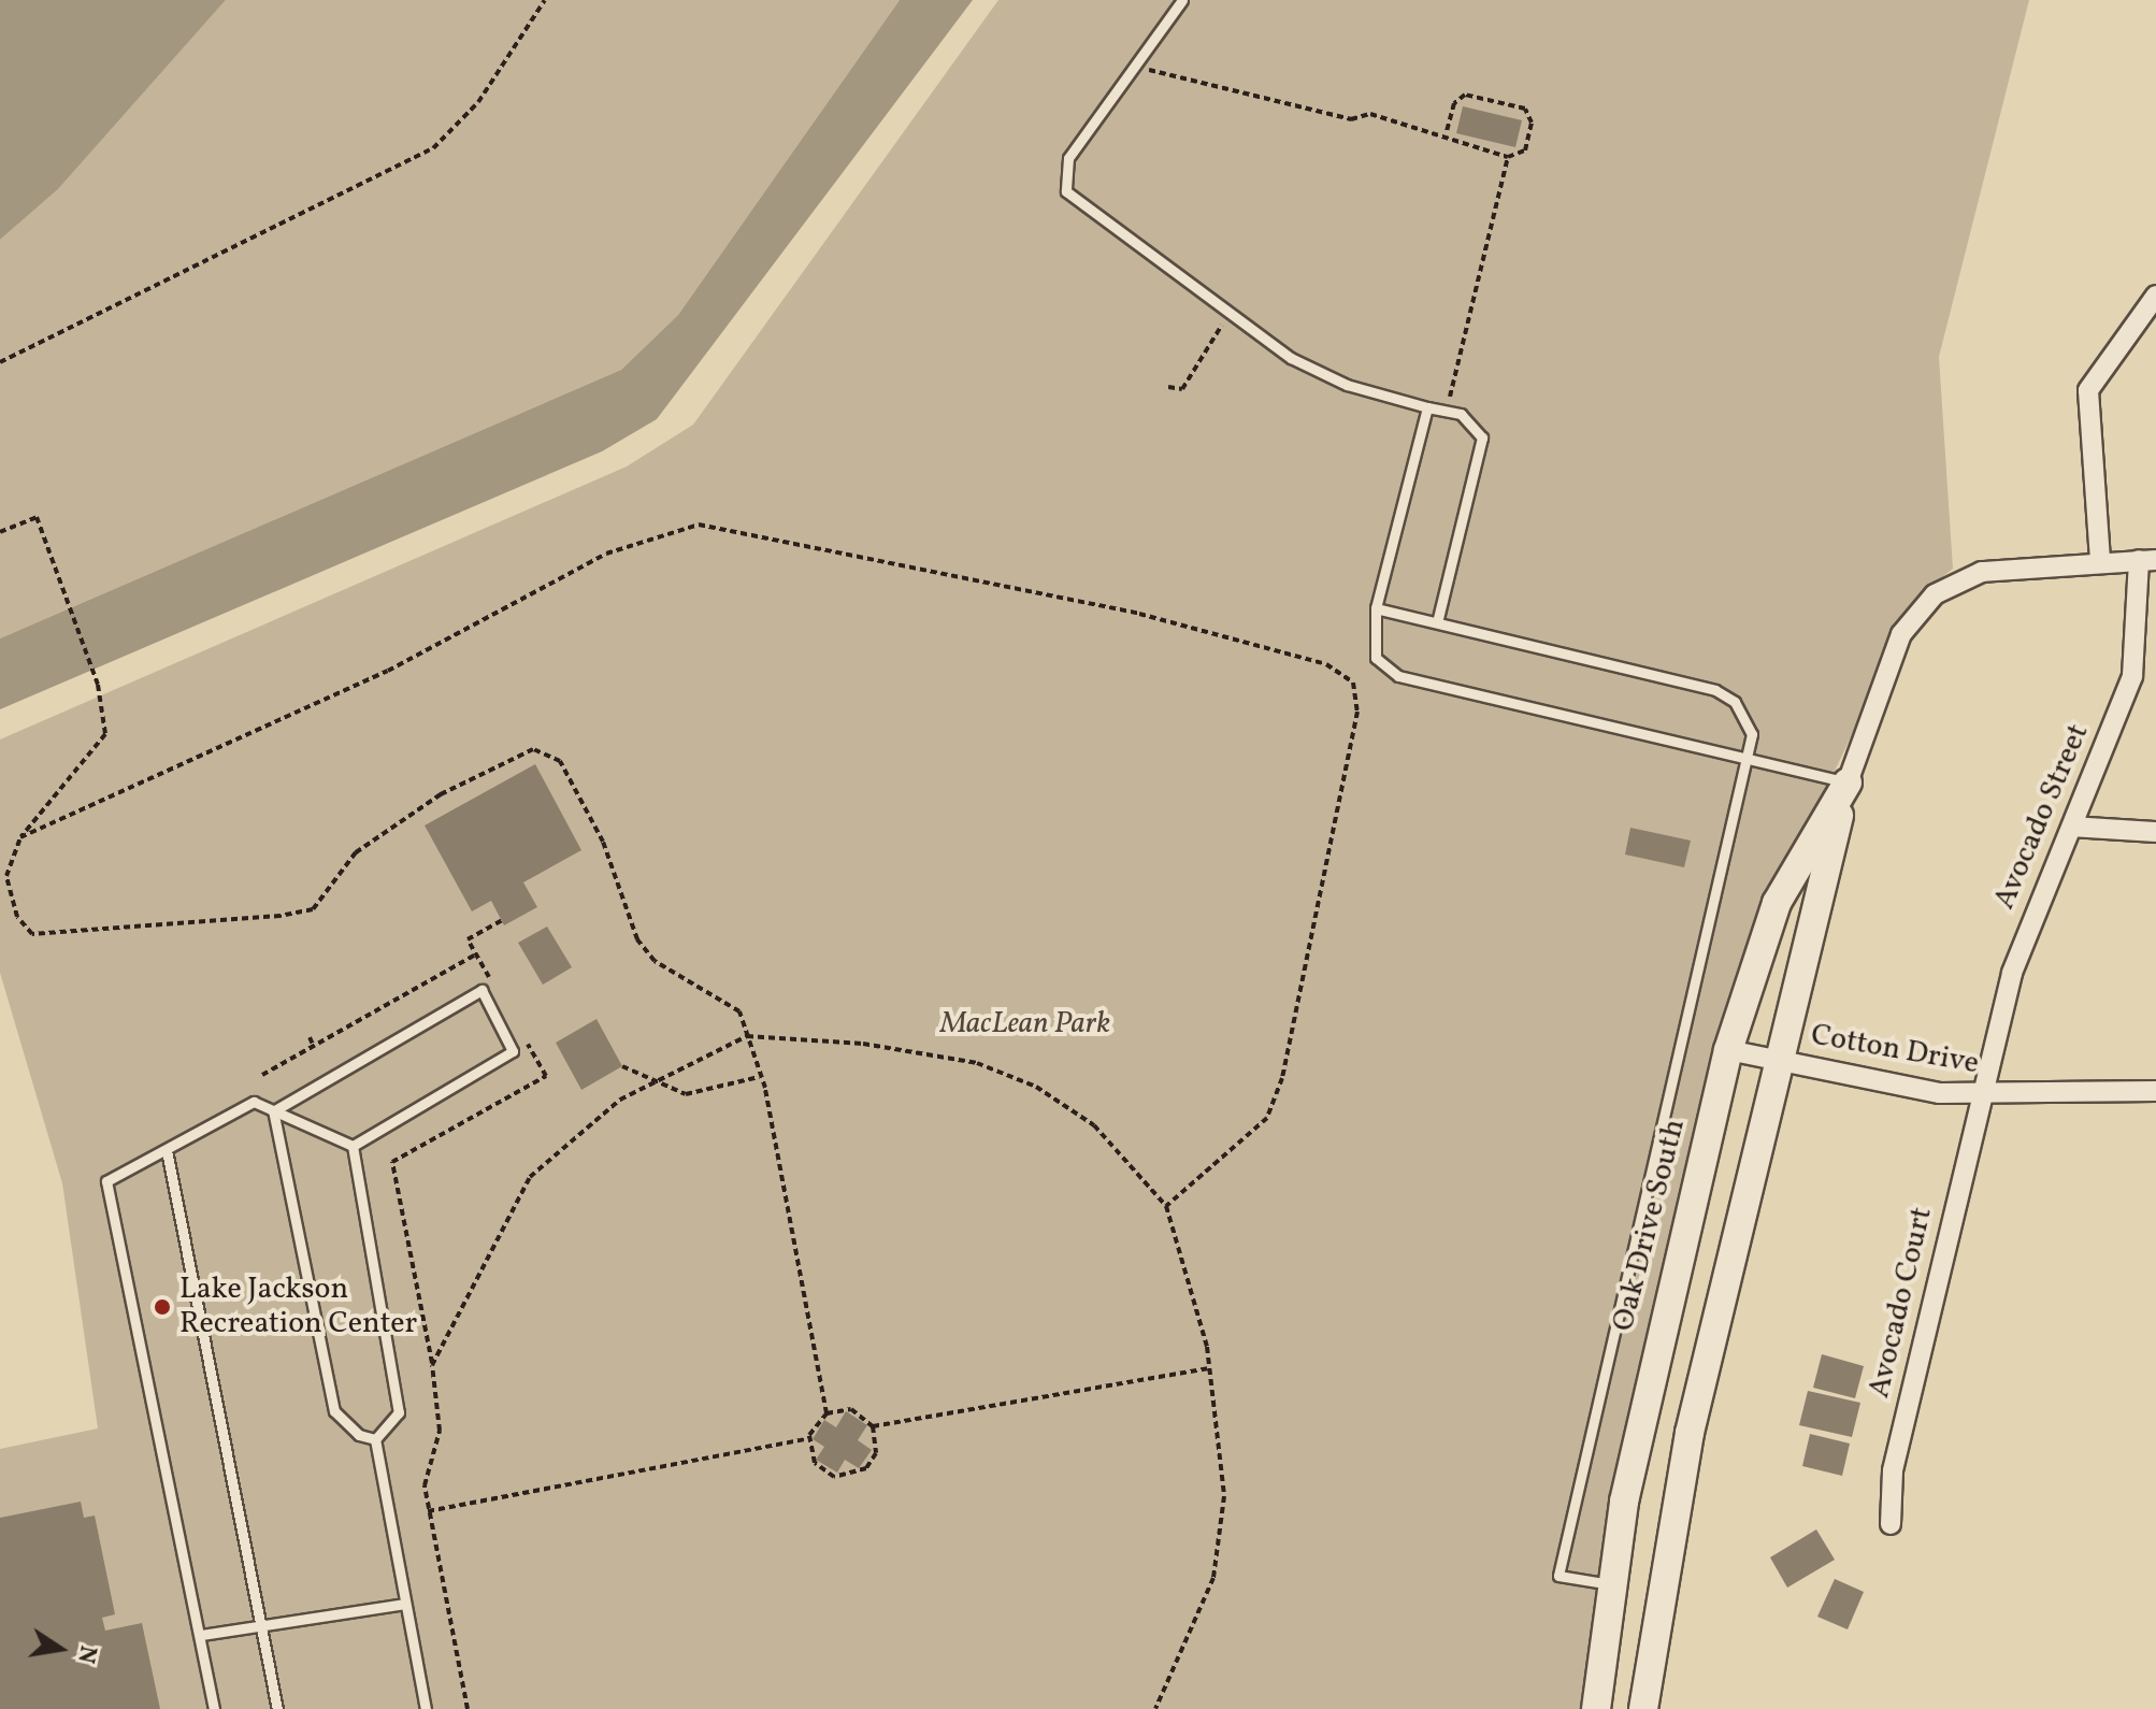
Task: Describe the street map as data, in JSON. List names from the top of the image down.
{
  "streets": {
    "street": [
      "Avocado Street",
      "Cotton Drive",
      "Oak Drive South",
      "Avocado Court"
    ]
  },
  "crossings": [
    ["Avocado Street", "Cotton Drive"],
    ["Avocado Street", "Oak Drive South"],
    ["Avocado Street", "Avocado Court"],
    ["Cotton Drive", "Oak Drive South"],
    ["Cotton Drive", "Avocado Court"]
  ],
  "parks": ["MacLean Park"],
  "places": ["Lake Jackson Recreation Center"],
  "north": "right"
}
